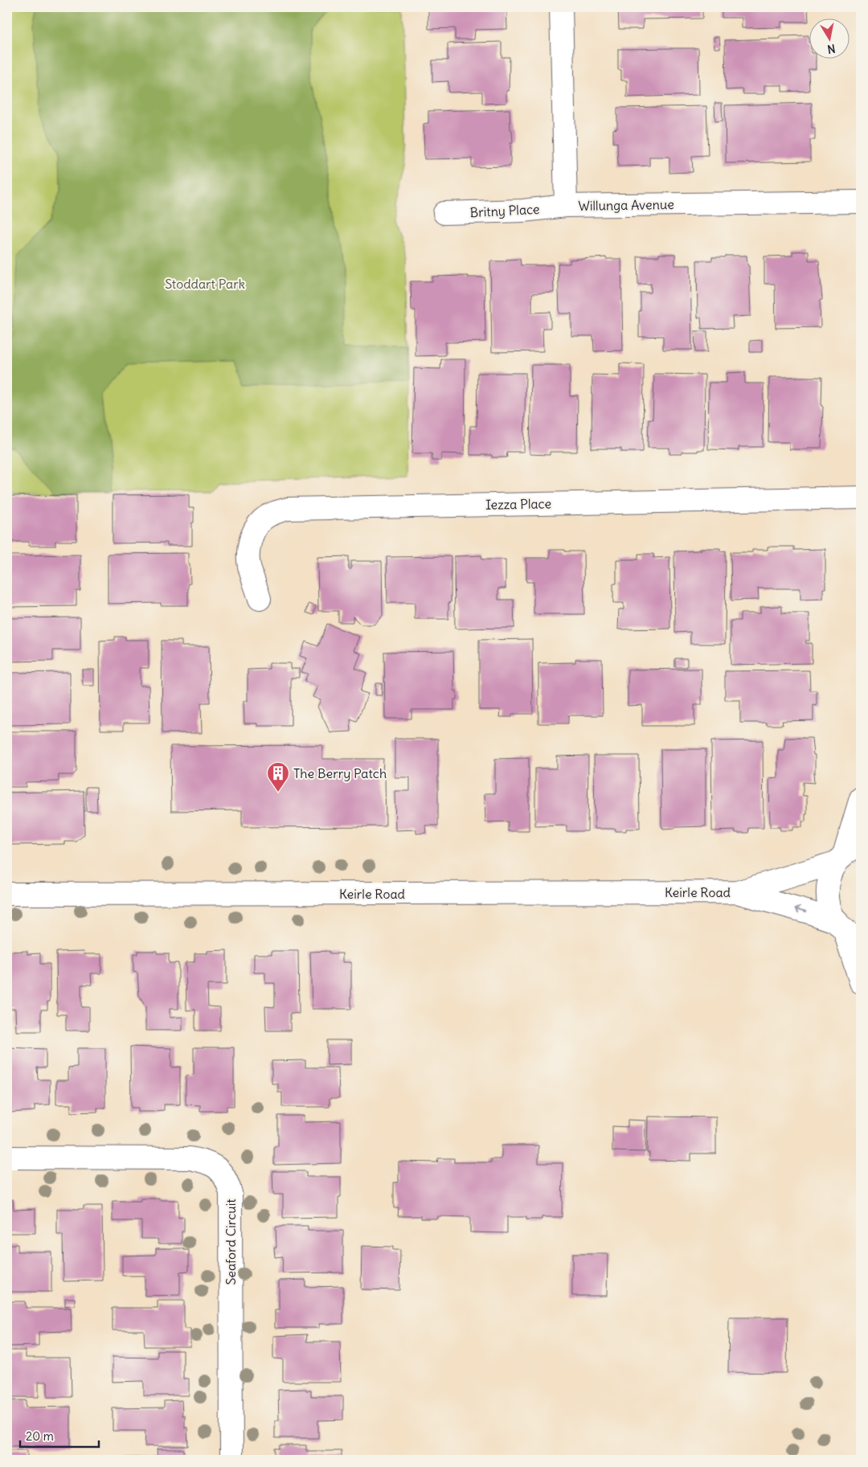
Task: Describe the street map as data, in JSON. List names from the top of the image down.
{
  "streets": {
    "street": [
      "Willunga Avenue",
      "Britny Place",
      "Iezza Place",
      "Keirle Road",
      "Seaford Circuit"
    ]
  },
  "crossings": [
    ["Willunga Avenue", "Britny Place"]
  ],
  "parks": ["Stoddart Park"],
  "places": {
    "building": ["The Berry Patch"]
  },
  "scale_bar": "20 m",
  "north": "bottom"
}
